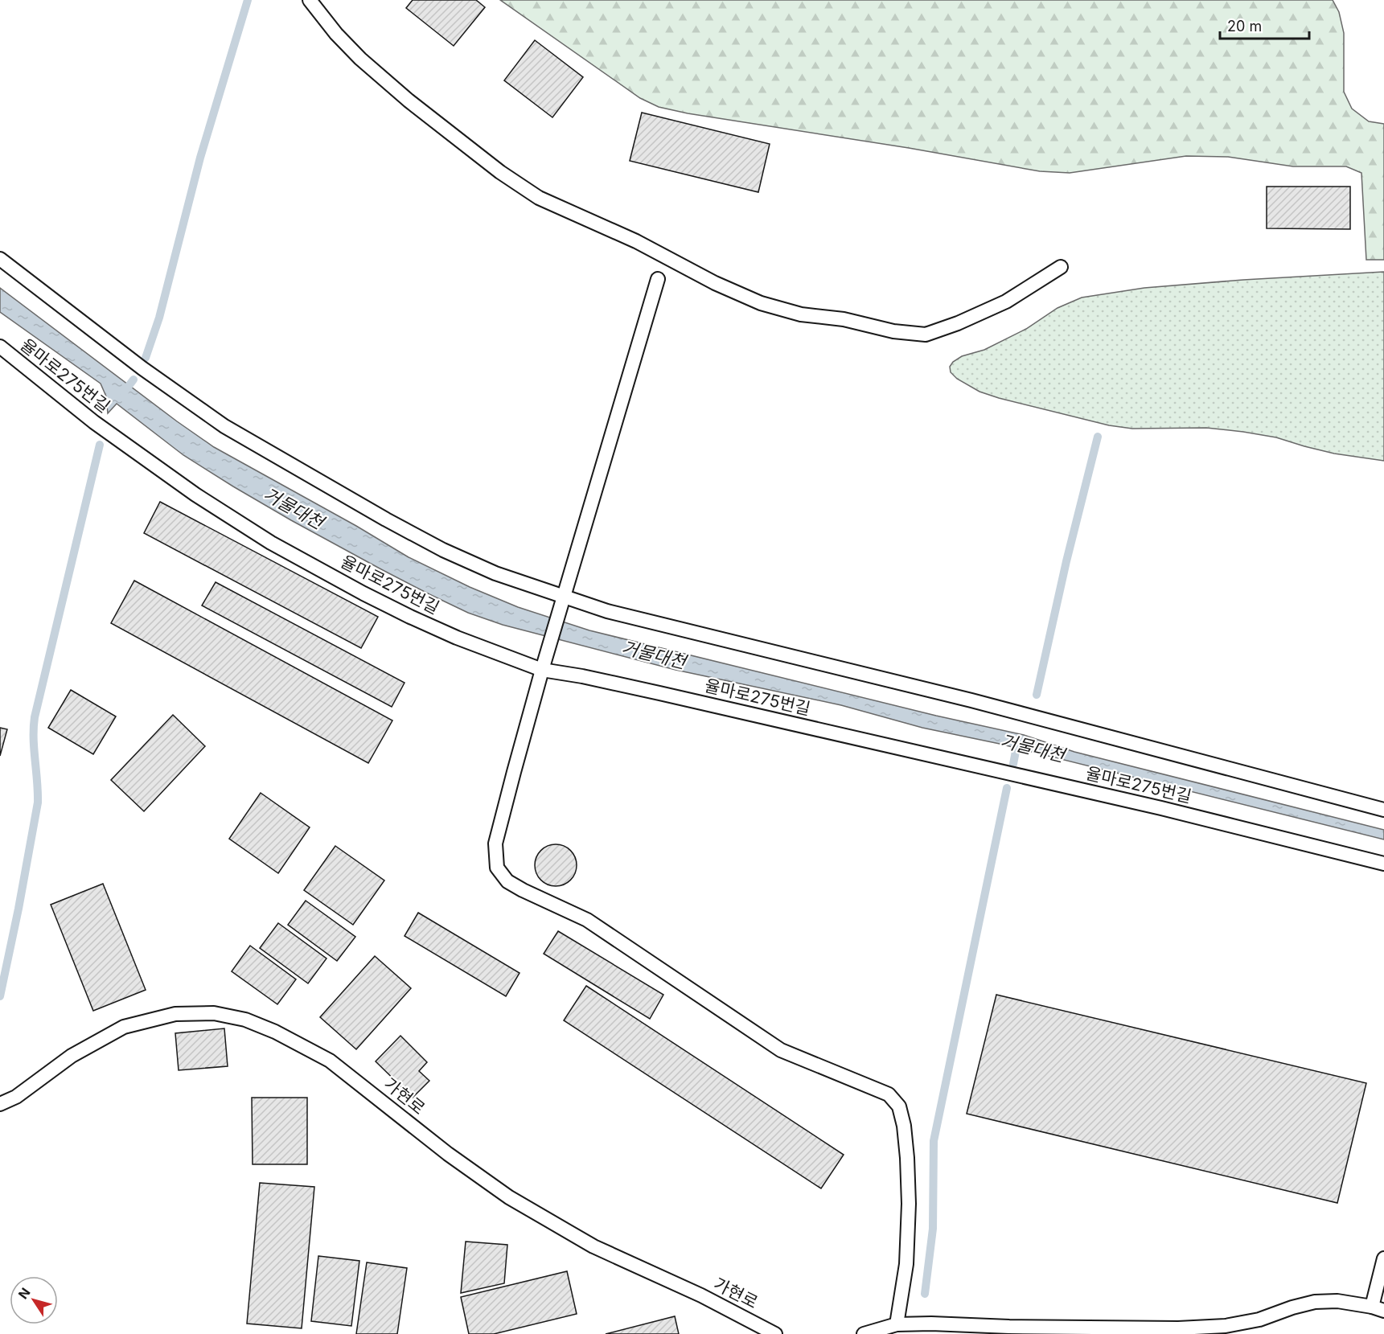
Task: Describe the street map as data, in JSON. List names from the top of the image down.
{
  "streets": {
    "lane": ["율마로275번길", "가현로"]
  },
  "water": ["거물대천"],
  "scale_bar": "20 m",
  "north": "top left"
}
